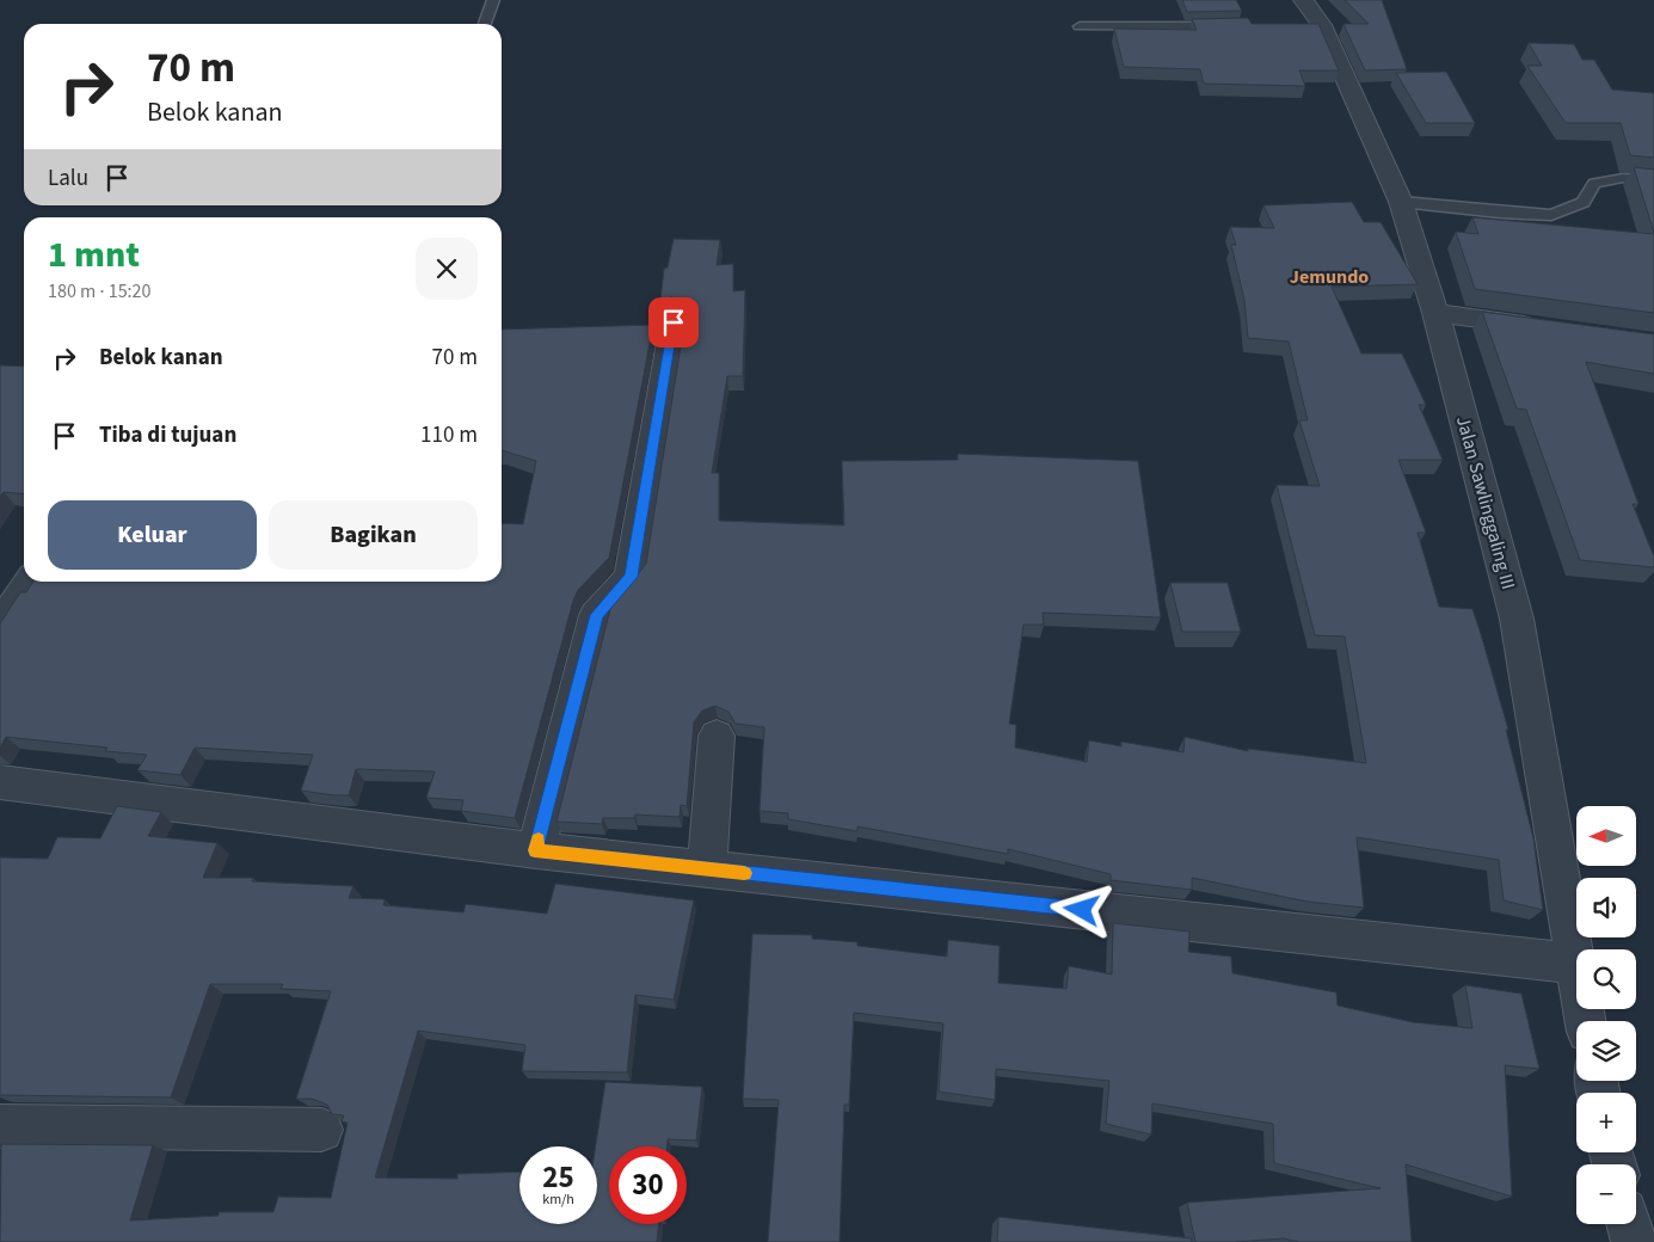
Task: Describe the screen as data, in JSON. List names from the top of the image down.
{
  "streets": {
    "street": ["Jalan Sawlinggaling III"]
  },
  "districts": ["Jemundo"],
  "north": "left",
  "page": {
    "turn": ["70 m", "Belok kanan"],
    "then": "Lalu",
    "heading": ["1 mnt", "180 m · 15:20"],
    "list": [
      {
        "name": "Belok kanan",
        "value": "70 m"
      },
      {
        "name": "Tiba di tujuan",
        "value": "110 m"
      }
    ],
    "buttons": ["Keluar", "Bagikan"],
    "map_buttons": ["+", "−"],
    "speed": "25 km/h",
    "limit": "30"
  }
}
